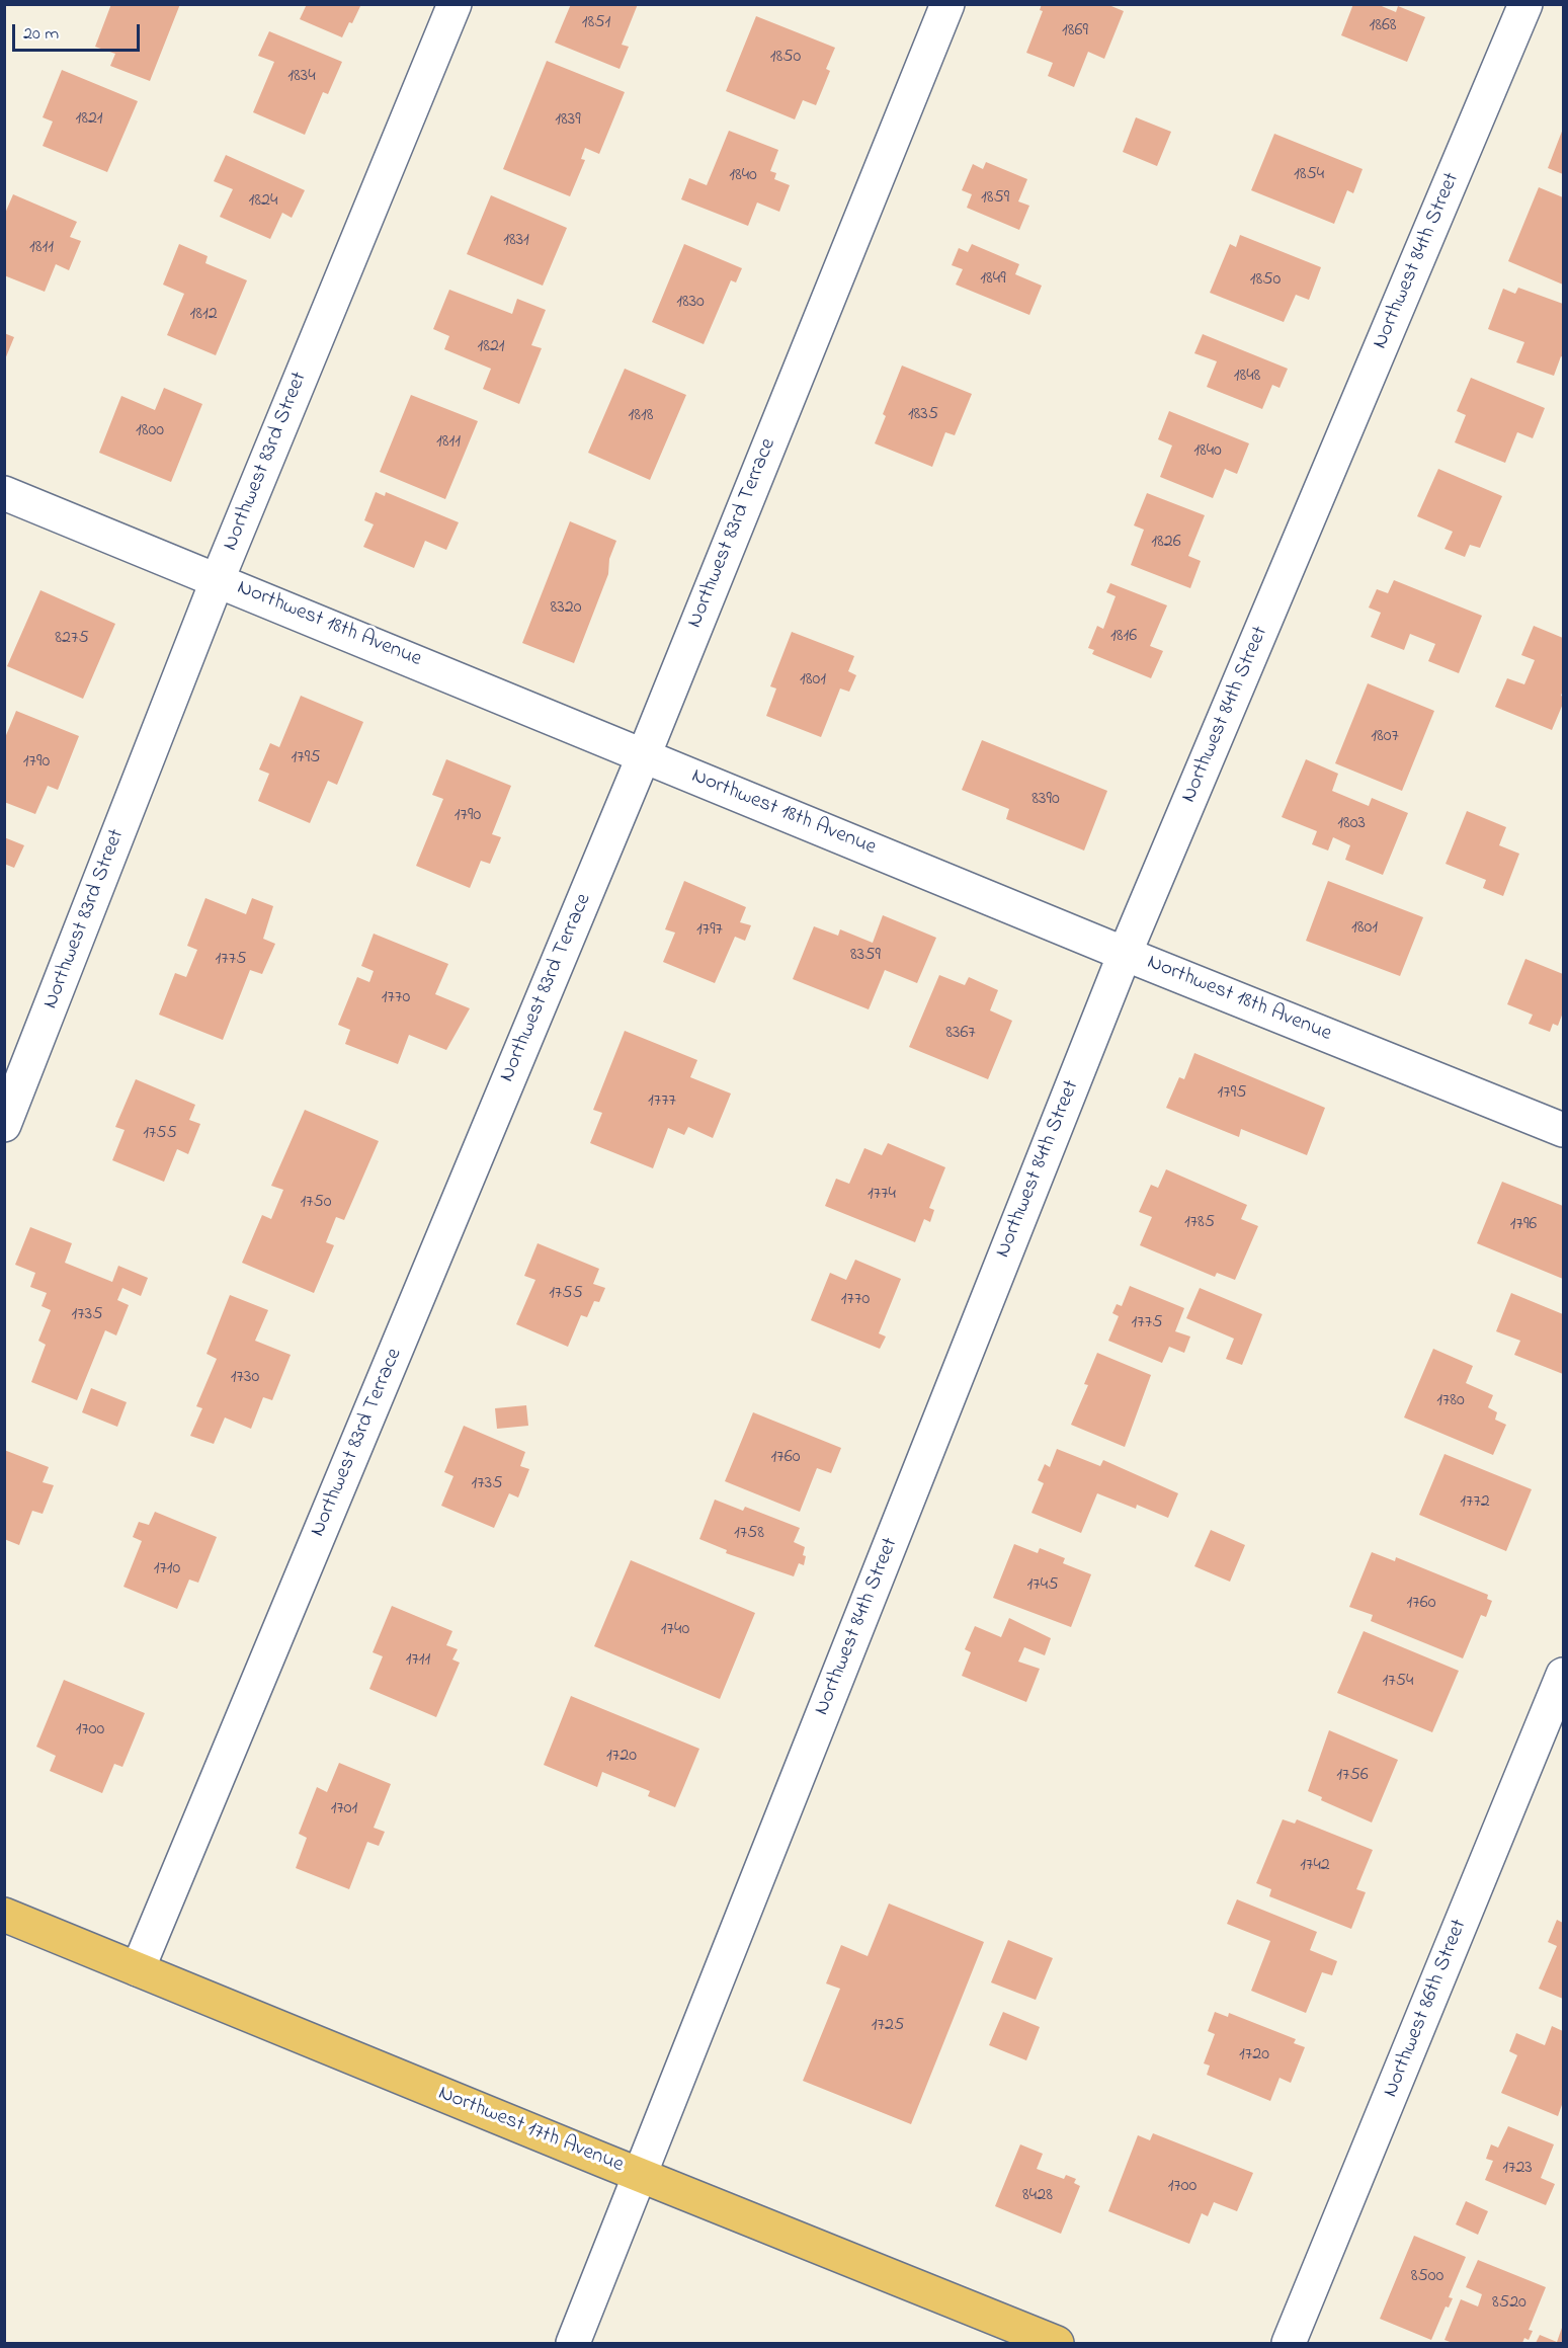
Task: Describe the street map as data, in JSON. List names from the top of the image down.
{
  "streets": {
    "main road": ["Northwest 17th Avenue"],
    "street": [
      "Northwest 84th Street",
      "Northwest 83rd Street",
      "Northwest 83rd Terrace",
      "Northwest 18th Avenue",
      "Northwest 86th Street"
    ]
  },
  "crossings": [
    ["Northwest 84th Street", "Northwest 18th Avenue"],
    ["Northwest 84th Street", "Northwest 17th Avenue"],
    ["Northwest 83rd Street", "Northwest 18th Avenue"],
    ["Northwest 83rd Terrace", "Northwest 18th Avenue"],
    ["Northwest 83rd Terrace", "Northwest 17th Avenue"]
  ],
  "house_numbers": [
    "1851",
    "1868",
    "1869",
    "1850",
    "1834",
    "1821",
    "1839",
    "1854",
    "1840",
    "1859",
    "1824",
    "1831",
    "1811",
    "1849",
    "1850",
    "1830",
    "1812",
    "1821",
    "1848",
    "1835",
    "1818",
    "1800",
    "1811",
    "1840",
    "1826",
    "8320",
    "1816",
    "8275",
    "1801",
    "1807",
    "1795",
    "1790",
    "8390",
    "1790",
    "1803",
    "1801",
    "1797",
    "8359",
    "1775",
    "1770",
    "8367",
    "1795",
    "1777",
    "1755",
    "1774",
    "1750",
    "1785",
    "1796",
    "1755",
    "1770",
    "1735",
    "1775",
    "1730",
    "1780",
    "1760",
    "1735",
    "1772",
    "1758",
    "1710",
    "1745",
    "1760",
    "1740",
    "1711",
    "1754",
    "1700",
    "1720",
    "1756",
    "1701",
    "1742",
    "1725",
    "1720",
    "1723",
    "1700",
    "8428",
    "8500",
    "8520"
  ],
  "scale_bar": "20 m"
}
